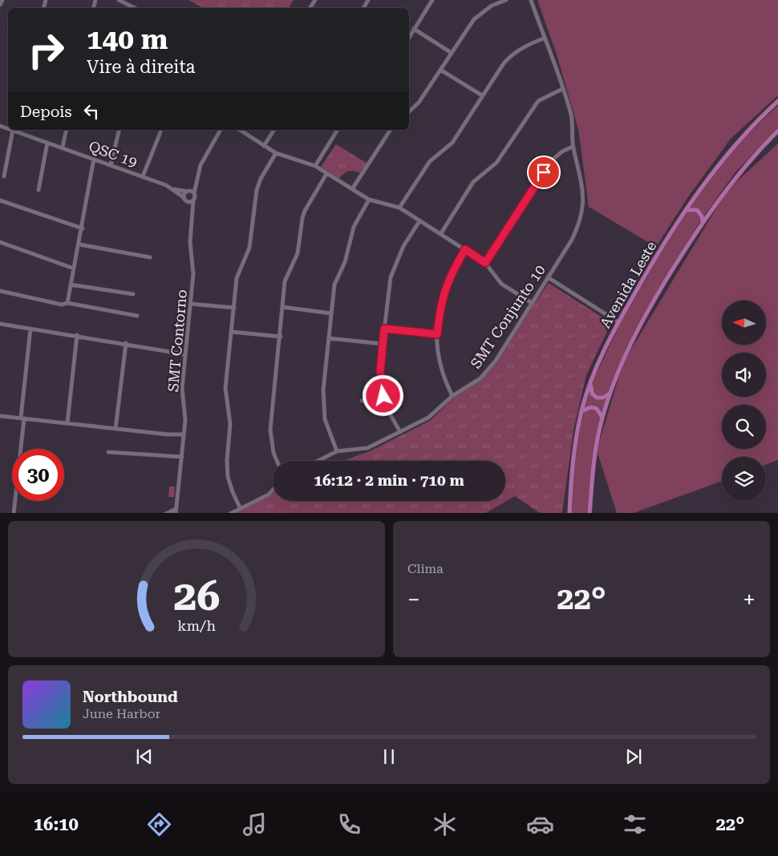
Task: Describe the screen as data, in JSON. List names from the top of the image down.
{
  "streets": {
    "main road": ["Avenida Leste"],
    "street": ["QSC 19", "SMT Conjunto 10", "SMT Contorno"]
  },
  "crossings": [
    ["QSC 19", "SMT Contorno"]
  ],
  "north": "left",
  "page": {
    "turn": ["140 m", "Vire à direita"],
    "then": "Depois",
    "limit": "30",
    "trip": "16:12 · 2 min · 710 m",
    "tile": "Clima",
    "heat": ["−", "22°", "+"],
    "song": ["Northbound", "June Harbor"],
    "tabs": ["16:10", "22°"],
    "gauge": ["26", "km/h"]
  }
}
